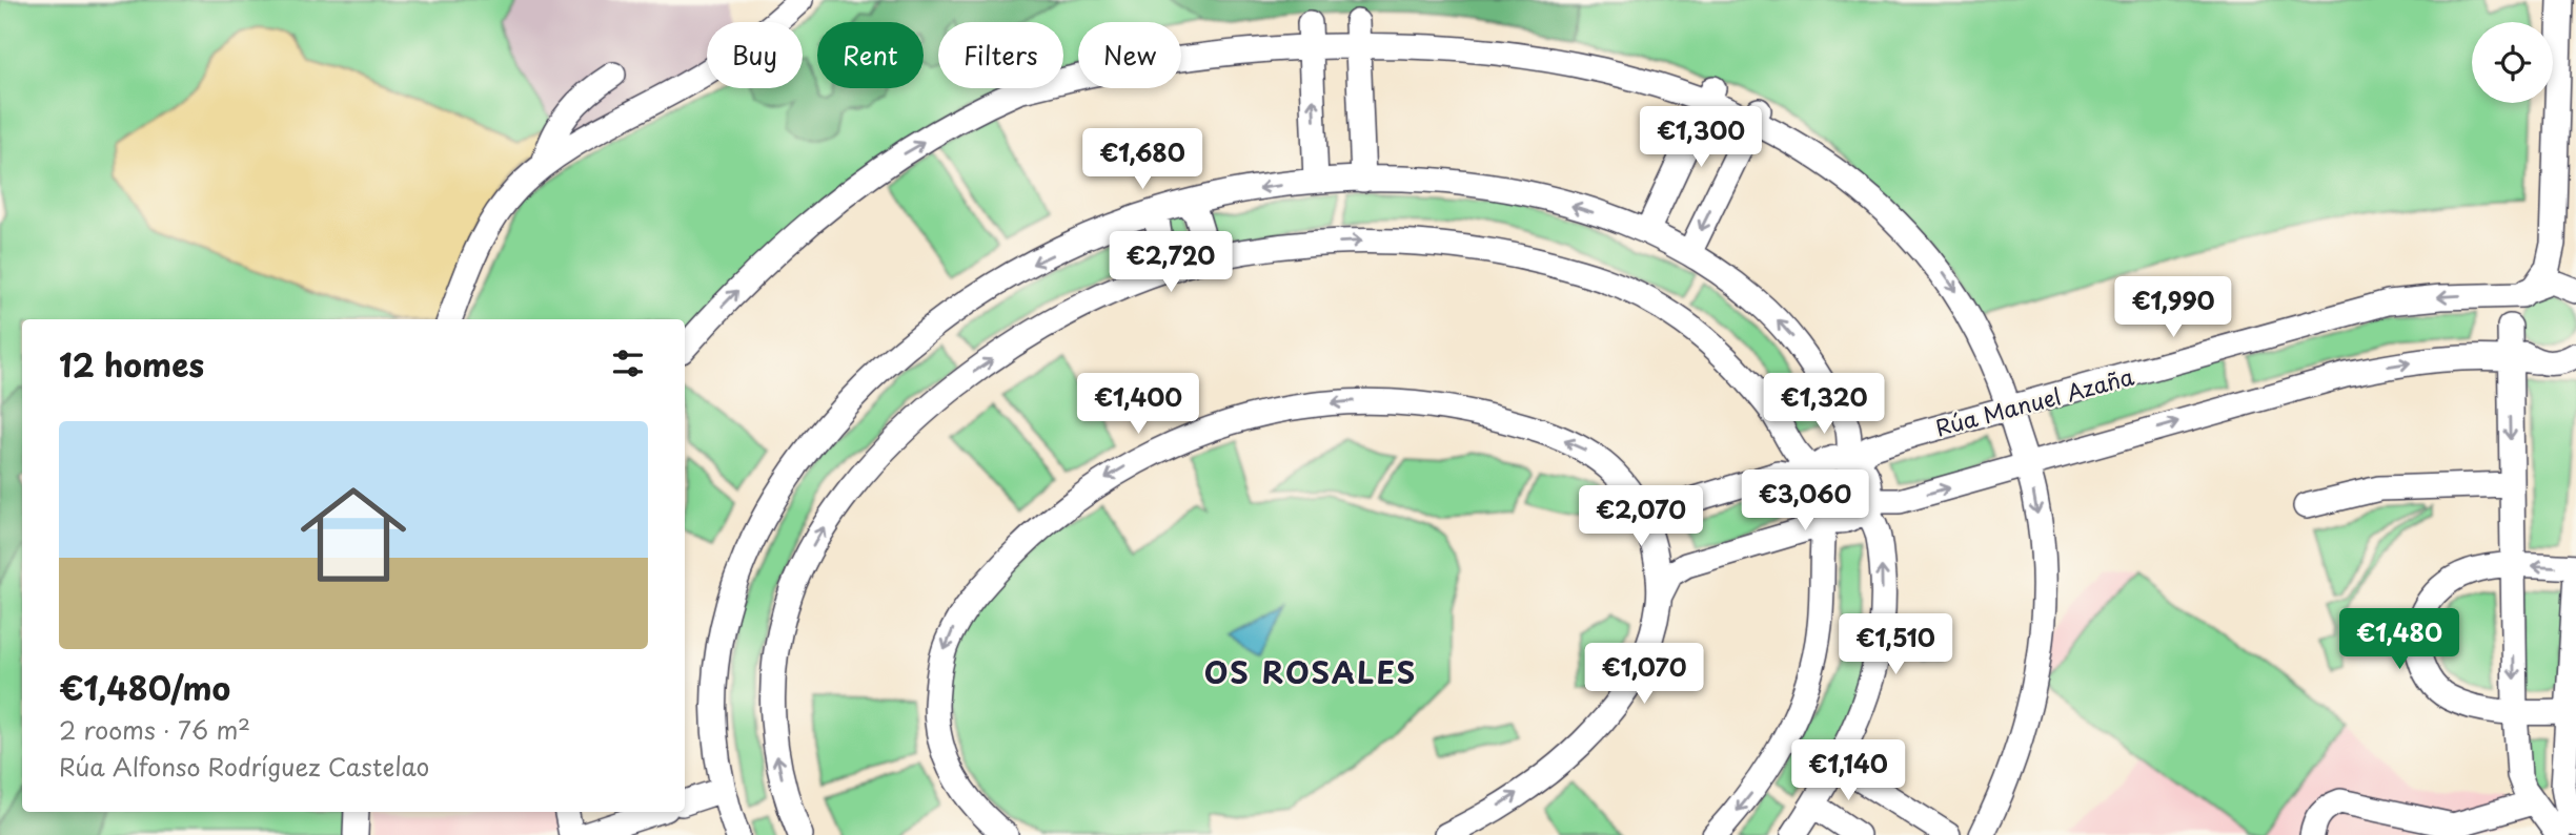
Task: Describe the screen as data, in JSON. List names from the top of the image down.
{
  "streets": {
    "street": ["Rúa Manuel Azaña"]
  },
  "districts": ["OS ROSALES"],
  "page": {
    "chip": [
      "Buy",
      "Rent",
      "Filters",
      "New"
    ],
    "price": [
      "€1,300",
      "€1,680",
      "€2,720",
      "€1,990",
      "€1,400",
      "€1,320",
      "€3,060",
      "€2,070",
      "€1,480",
      "€1,510",
      "€1,070",
      "€1,140"
    ],
    "heading": "12 homes",
    "list": [
      {
        "name": "€1,480/mo",
        "note": "2 rooms · 76 m² · Rúa Alfonso Rodríguez Castelao"
      }
    ]
  }
}
